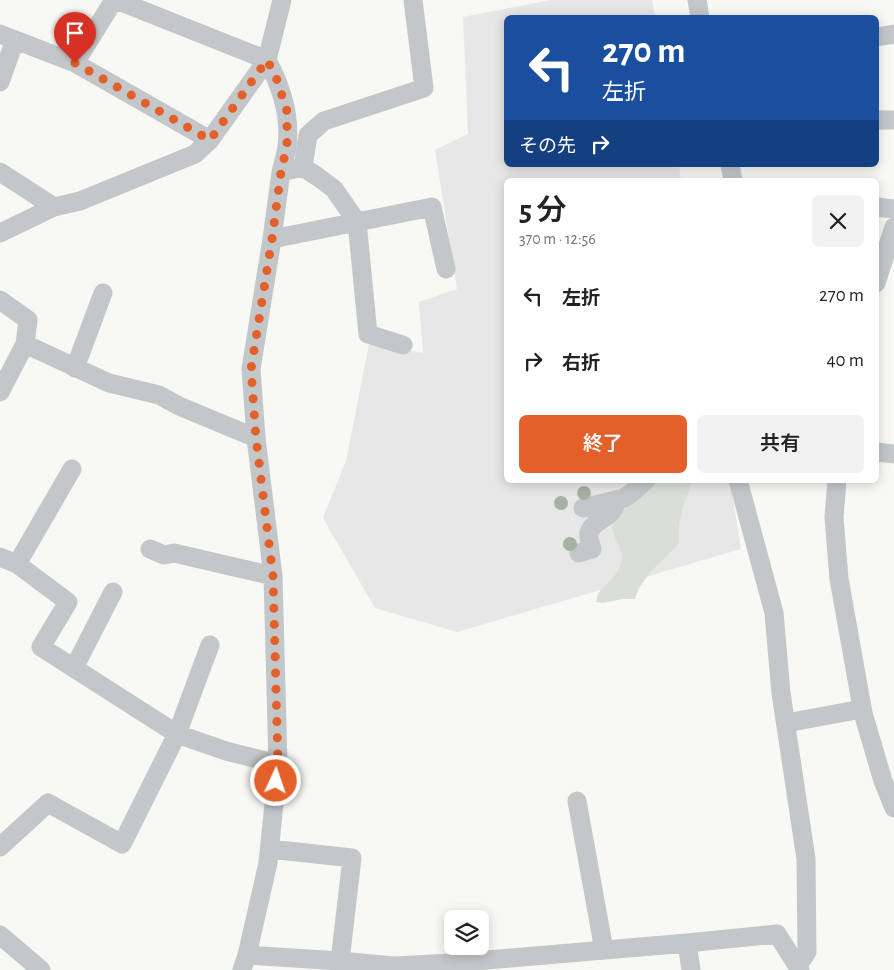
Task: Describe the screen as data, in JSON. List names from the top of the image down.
{
  "page": {
    "turn": ["270 m", "左折"],
    "then": "その先",
    "heading": ["5 分", "370 m · 12:56"],
    "list": [
      {
        "name": "左折",
        "value": "270 m"
      },
      {
        "name": "右折",
        "value": "40 m"
      }
    ],
    "buttons": ["終了", "共有"]
  }
}
